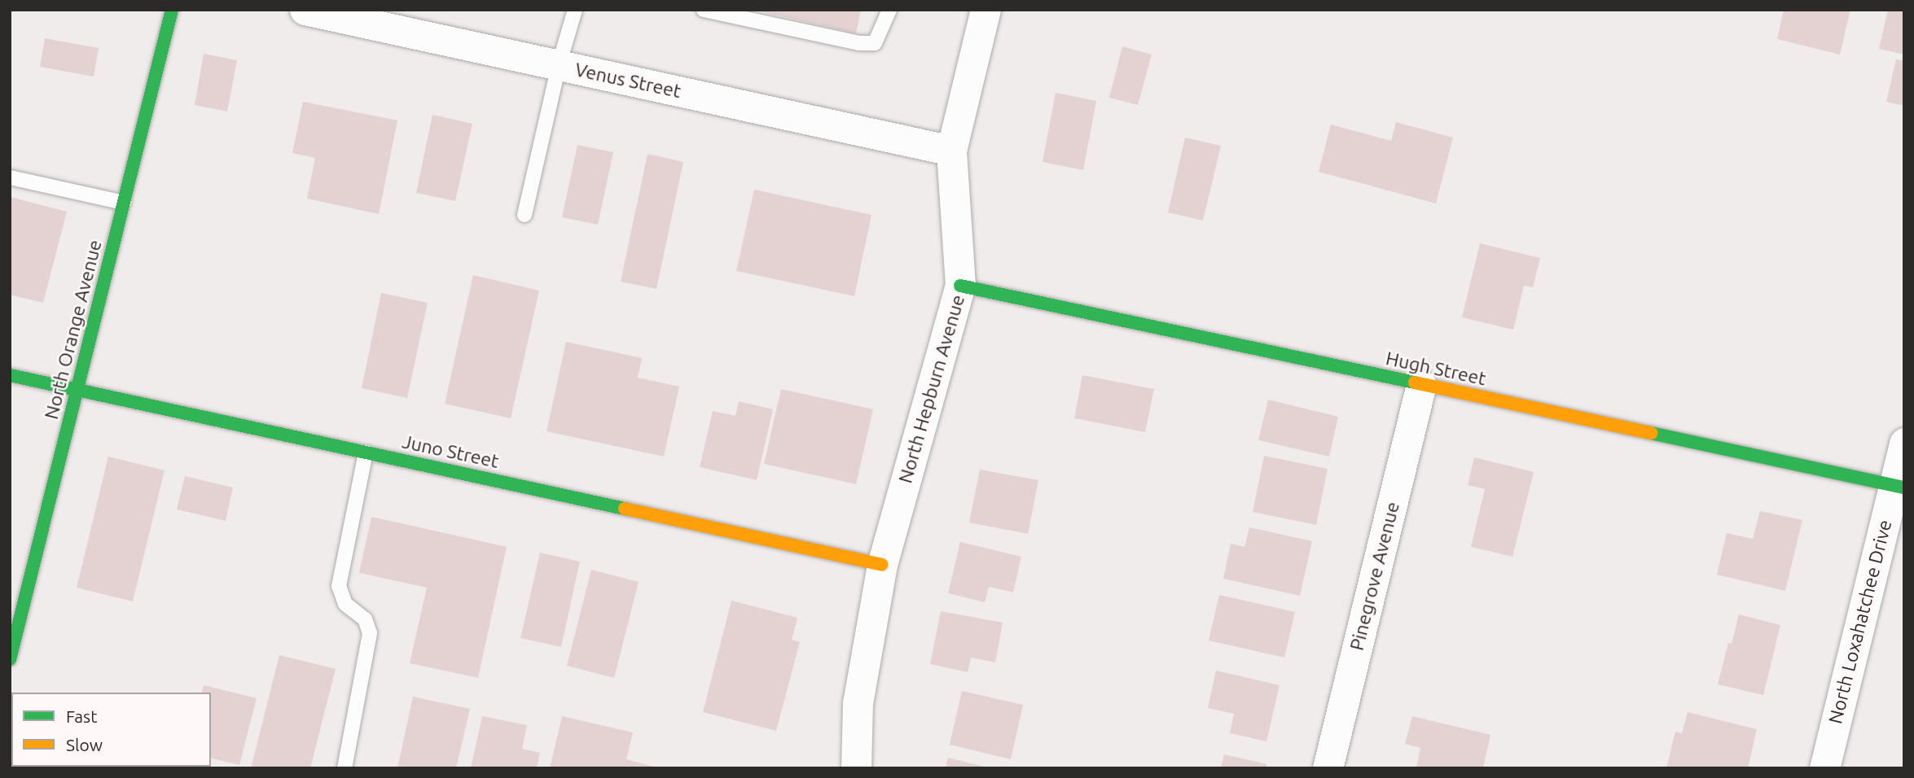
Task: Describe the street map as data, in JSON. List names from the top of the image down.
{
  "streets": {
    "street": [
      "Venus Street",
      "North Orange Avenue",
      "Hugh Street",
      "North Hepburn Avenue",
      "Juno Street",
      "Pinegrove Avenue",
      "North Loxahatchee Drive"
    ]
  },
  "crossings": [
    ["Venus Street", "North Hepburn Avenue"],
    ["North Orange Avenue", "Juno Street"],
    ["Hugh Street", "North Hepburn Avenue"],
    ["Hugh Street", "Pinegrove Avenue"],
    ["Hugh Street", "North Loxahatchee Drive"],
    ["North Hepburn Avenue", "Juno Street"]
  ],
  "legend": ["Fast", "Slow"]
}
